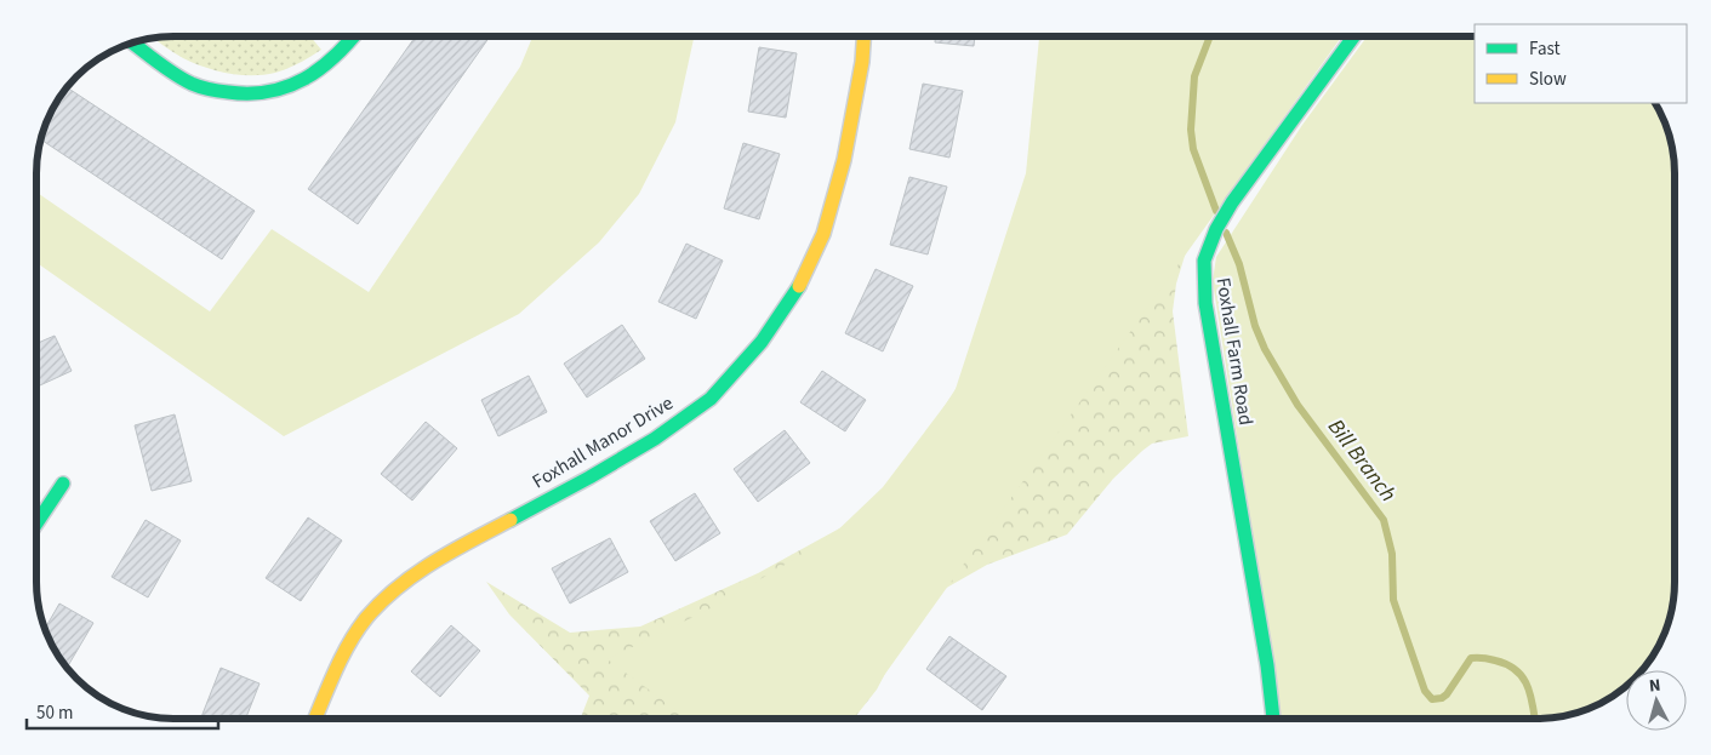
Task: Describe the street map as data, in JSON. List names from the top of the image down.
{
  "streets": {
    "street": ["Foxhall Farm Road", "Foxhall Manor Drive"]
  },
  "water": ["Bill Branch"],
  "legend": ["Fast", "Slow"],
  "scale_bar": "50 m",
  "north": "top"
}
